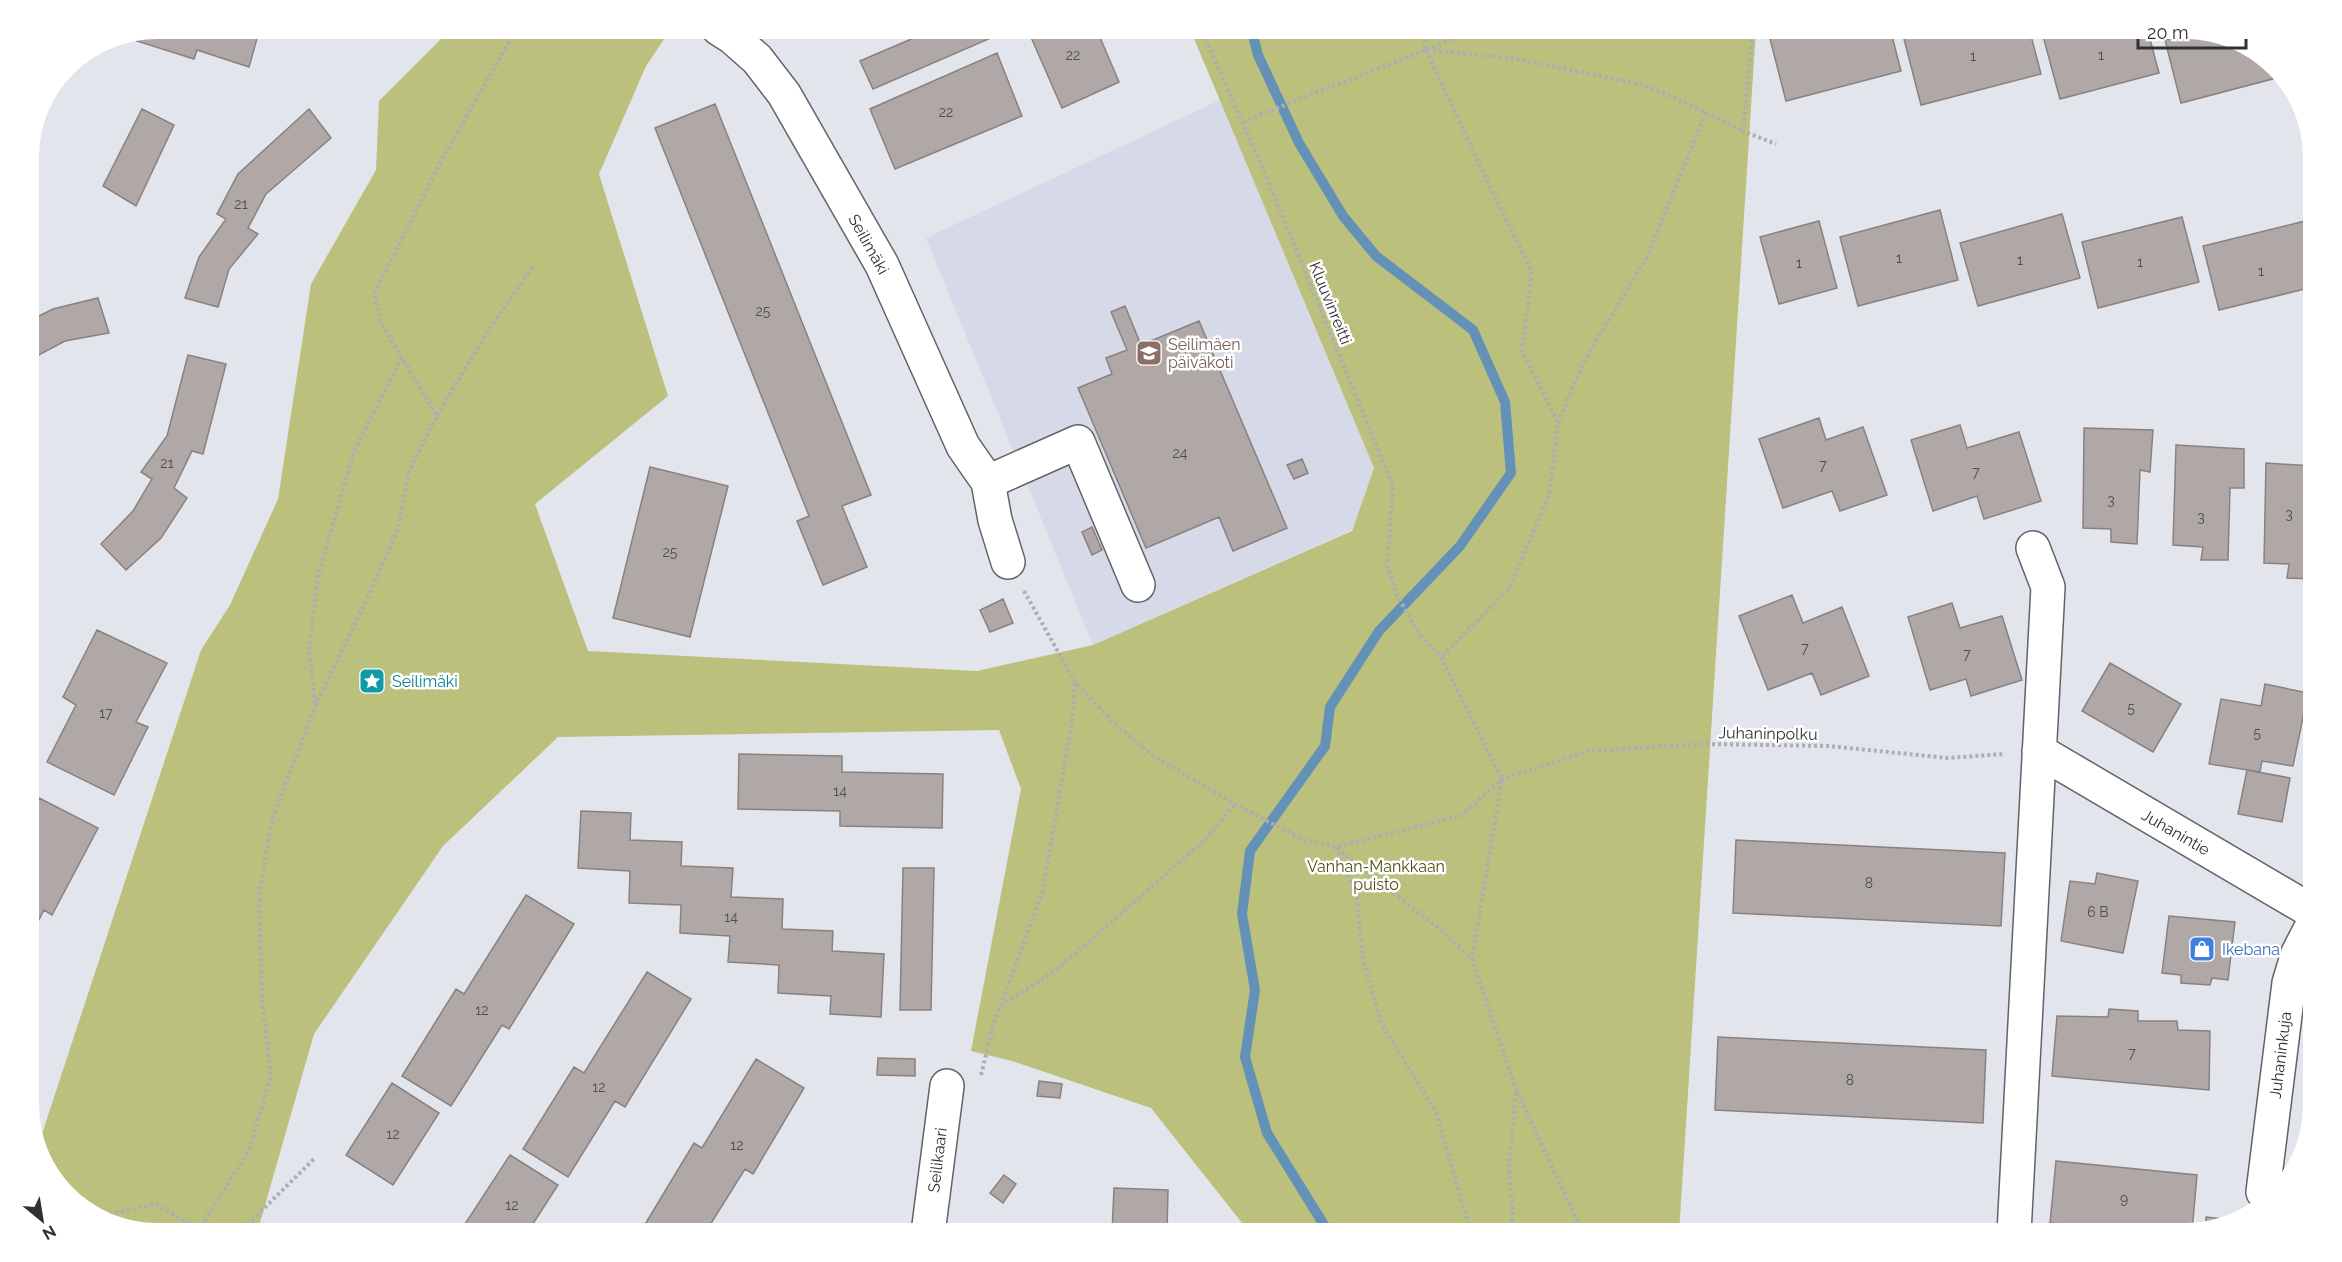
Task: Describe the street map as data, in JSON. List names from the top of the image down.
{
  "streets": {
    "street": [
      "Seilimäki",
      "Juhanintie",
      "Juhaninkuja",
      "Seilikaari"
    ],
    "path": ["Kluuvinreitti", "Juhaninpolku"]
  },
  "crossings": [
    ["Kluuvinreitti", "Juhaninpolku"],
    ["Juhaninpolku", "Juhanintie"]
  ],
  "parks": ["Vanhan-Mankkaan puisto"],
  "places": {
    "school or university": ["Seilimäen päiväkoti"],
    "place": ["Seilimäki"],
    "shop": ["Ikebana"]
  },
  "house_numbers": [
    "22",
    "1",
    "1",
    "22",
    "21",
    "1",
    "1",
    "1",
    "1",
    "1",
    "25",
    "24",
    "21",
    "7",
    "7",
    "3",
    "3",
    "3",
    "25",
    "7",
    "7",
    "5",
    "17",
    "5",
    "14",
    "8",
    "6 B",
    "14",
    "12",
    "7",
    "8",
    "12",
    "12",
    "12",
    "9",
    "12"
  ],
  "scale_bar": "20 m",
  "north": "bottom right"
}
